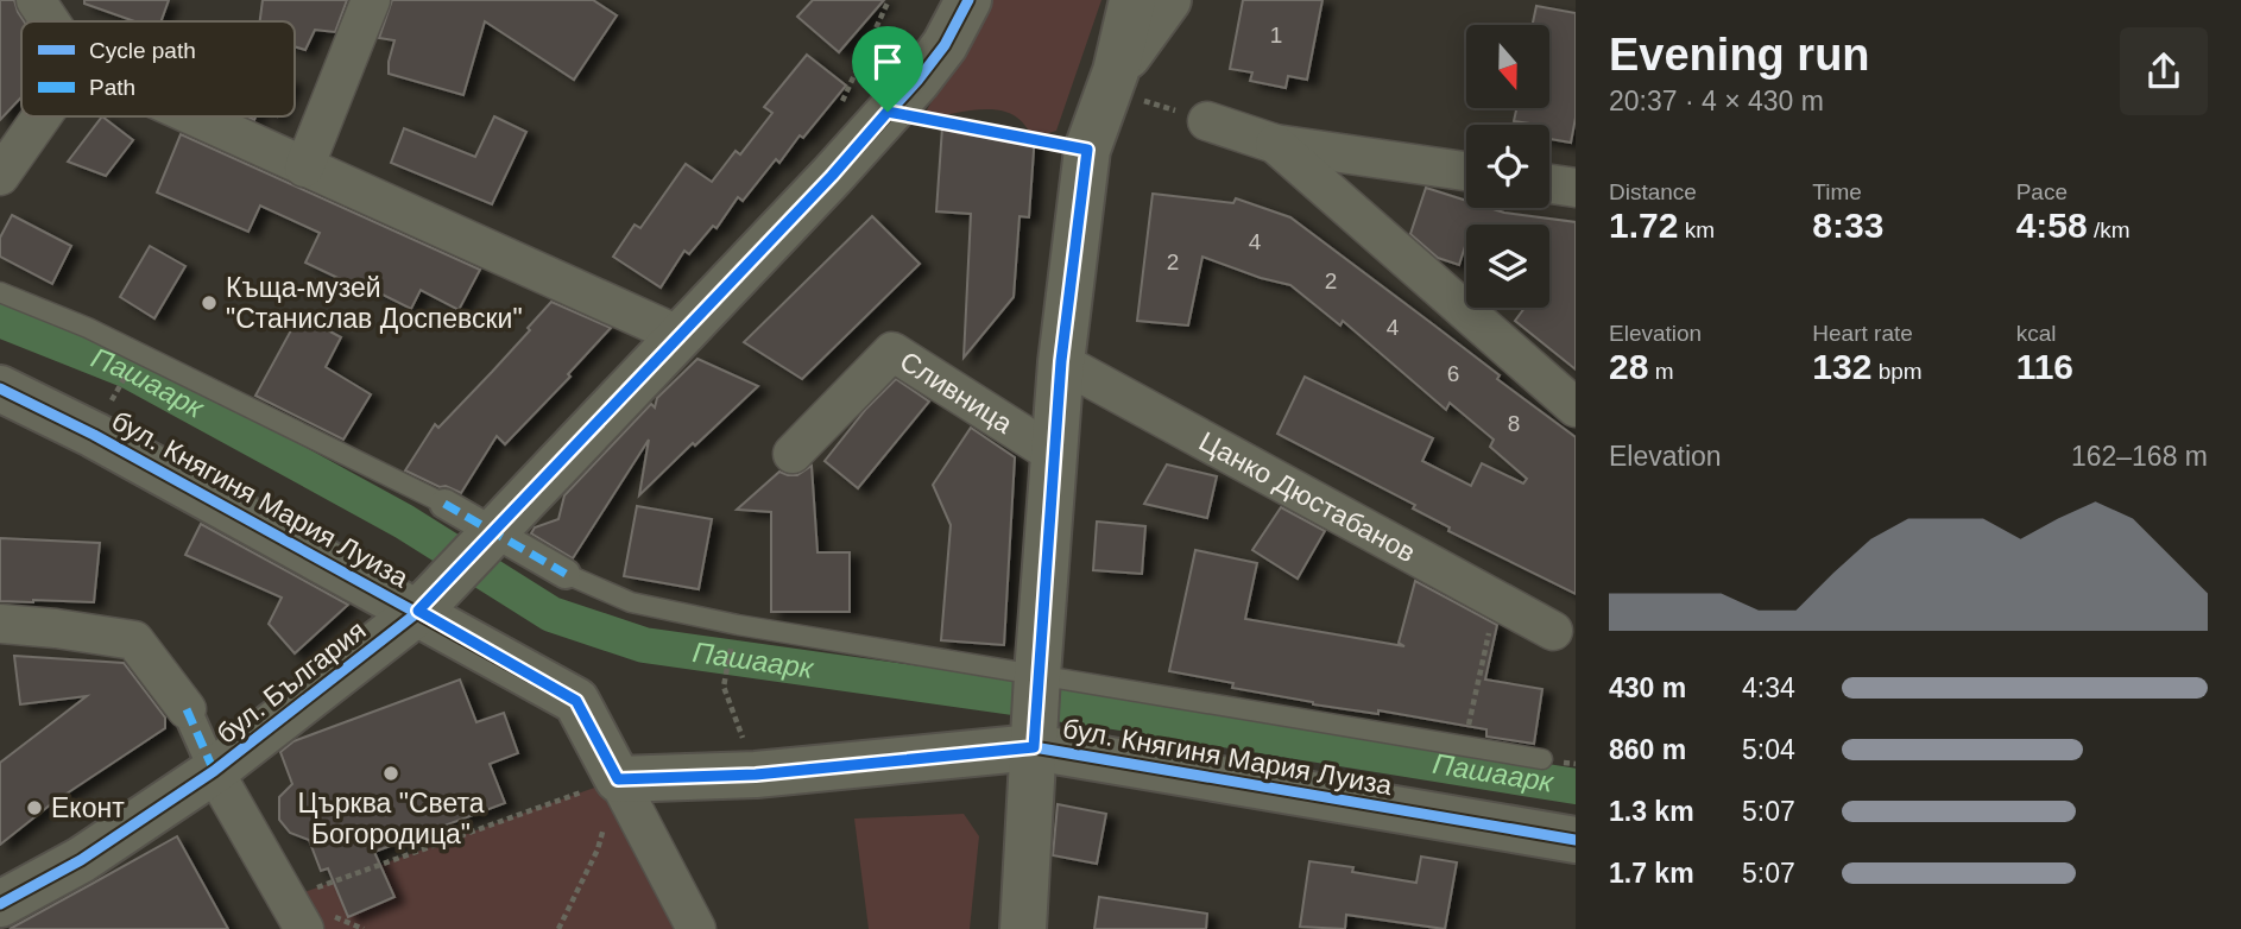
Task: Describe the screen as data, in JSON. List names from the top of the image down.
{
  "streets": {
    "street": [
      "Сливница",
      "Цанко Дюстабанов",
      "бул. Княгиня Мария Луиза",
      "бул. България"
    ]
  },
  "crossings": [
    ["бул. Княгиня Мария Луиза", "бул. България"]
  ],
  "water": ["Пашаарк"],
  "places": ["Къща-музей \"Станислав Доспевски\"", "Църква \"Света Богородица\"", "Еконт"],
  "house_numbers": [
    "1",
    "4",
    "2",
    "2",
    "4",
    "6",
    "8"
  ],
  "legend": ["Cycle path", "Path"],
  "north": "bottom",
  "page": {
    "heading": ["Evening run", "20:37 · 4 × 430 m"],
    "stats": [
      ["Distance", "1.72 km"],
      ["Time", "8:33"],
      ["Pace", "4:58 /km"],
      ["Elevation", "28 m"],
      ["Heart rate", "132 bpm"],
      ["kcal", "116"]
    ],
    "chart": ["Elevation", "162–168 m"],
    "list": [
      {
        "name": "430 m",
        "note": "4:34"
      },
      {
        "name": "860 m",
        "note": "5:04"
      },
      {
        "name": "1.3 km",
        "note": "5:07"
      },
      {
        "name": "1.7 km",
        "note": "5:07"
      }
    ]
  }
}
